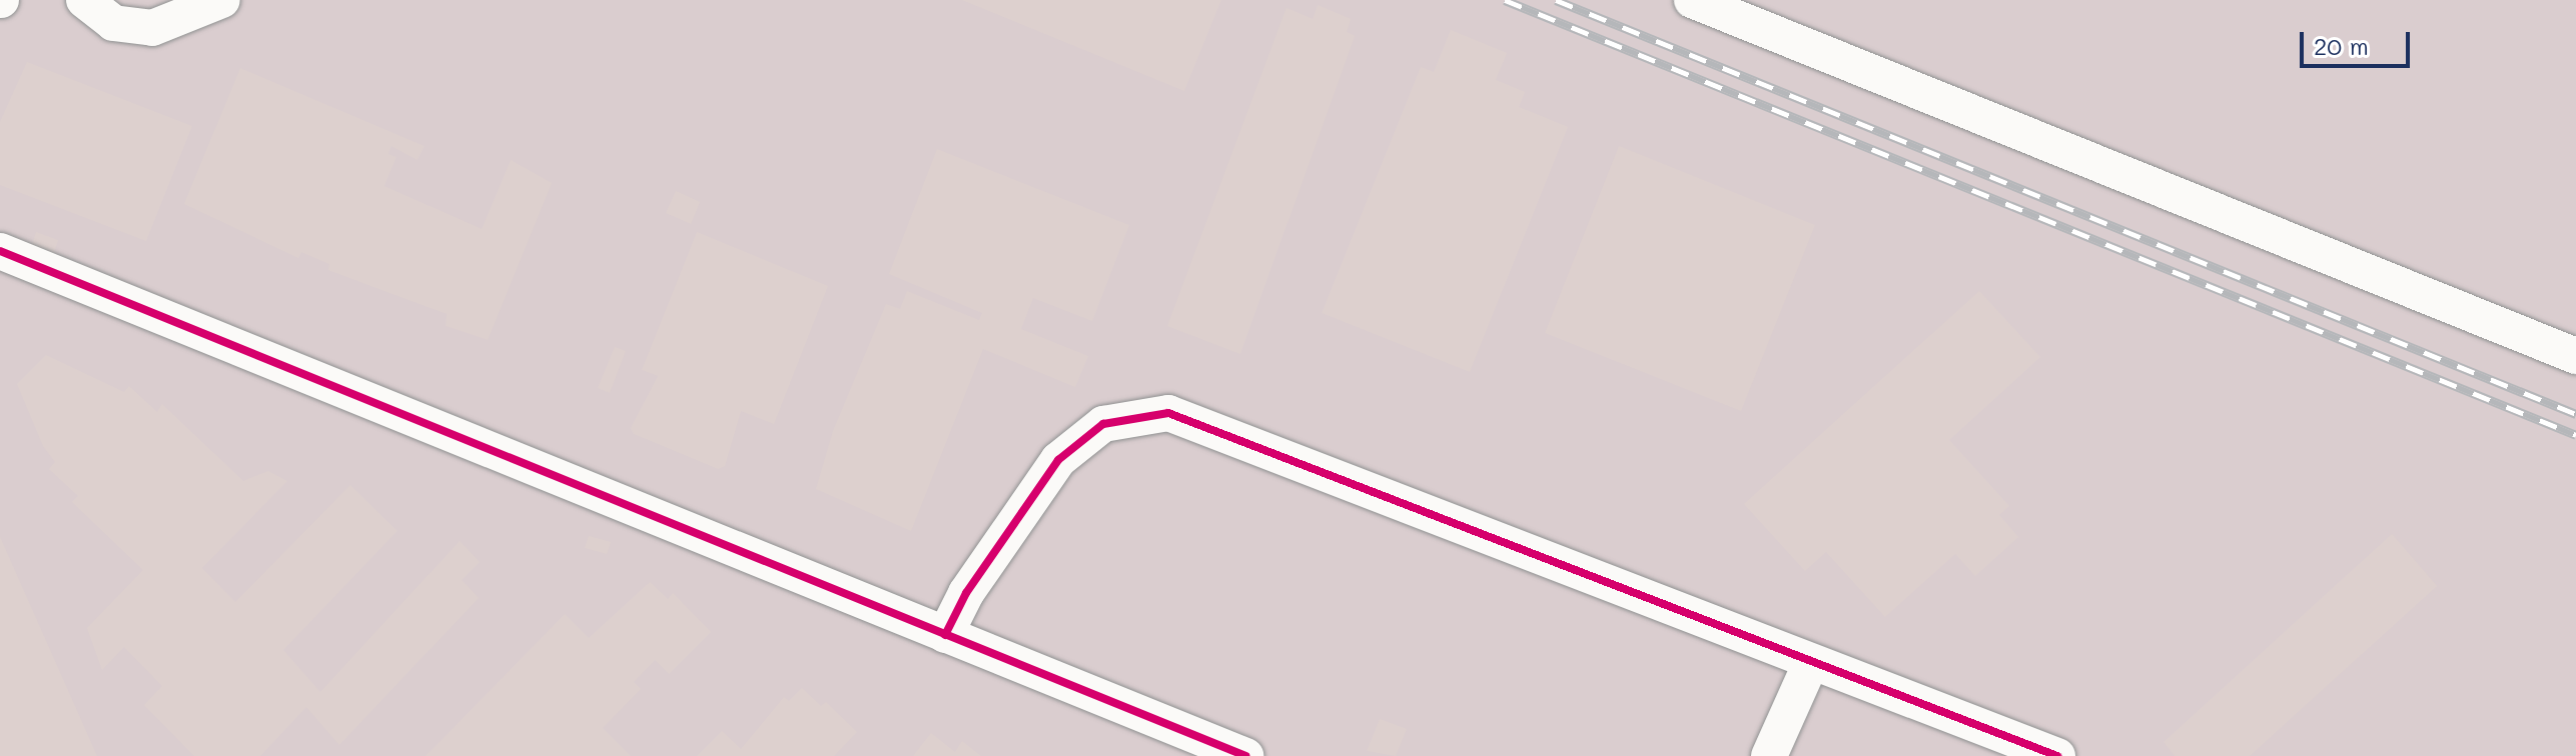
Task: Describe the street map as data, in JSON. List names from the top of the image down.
{
  "scale_bar": "20 m"
}
